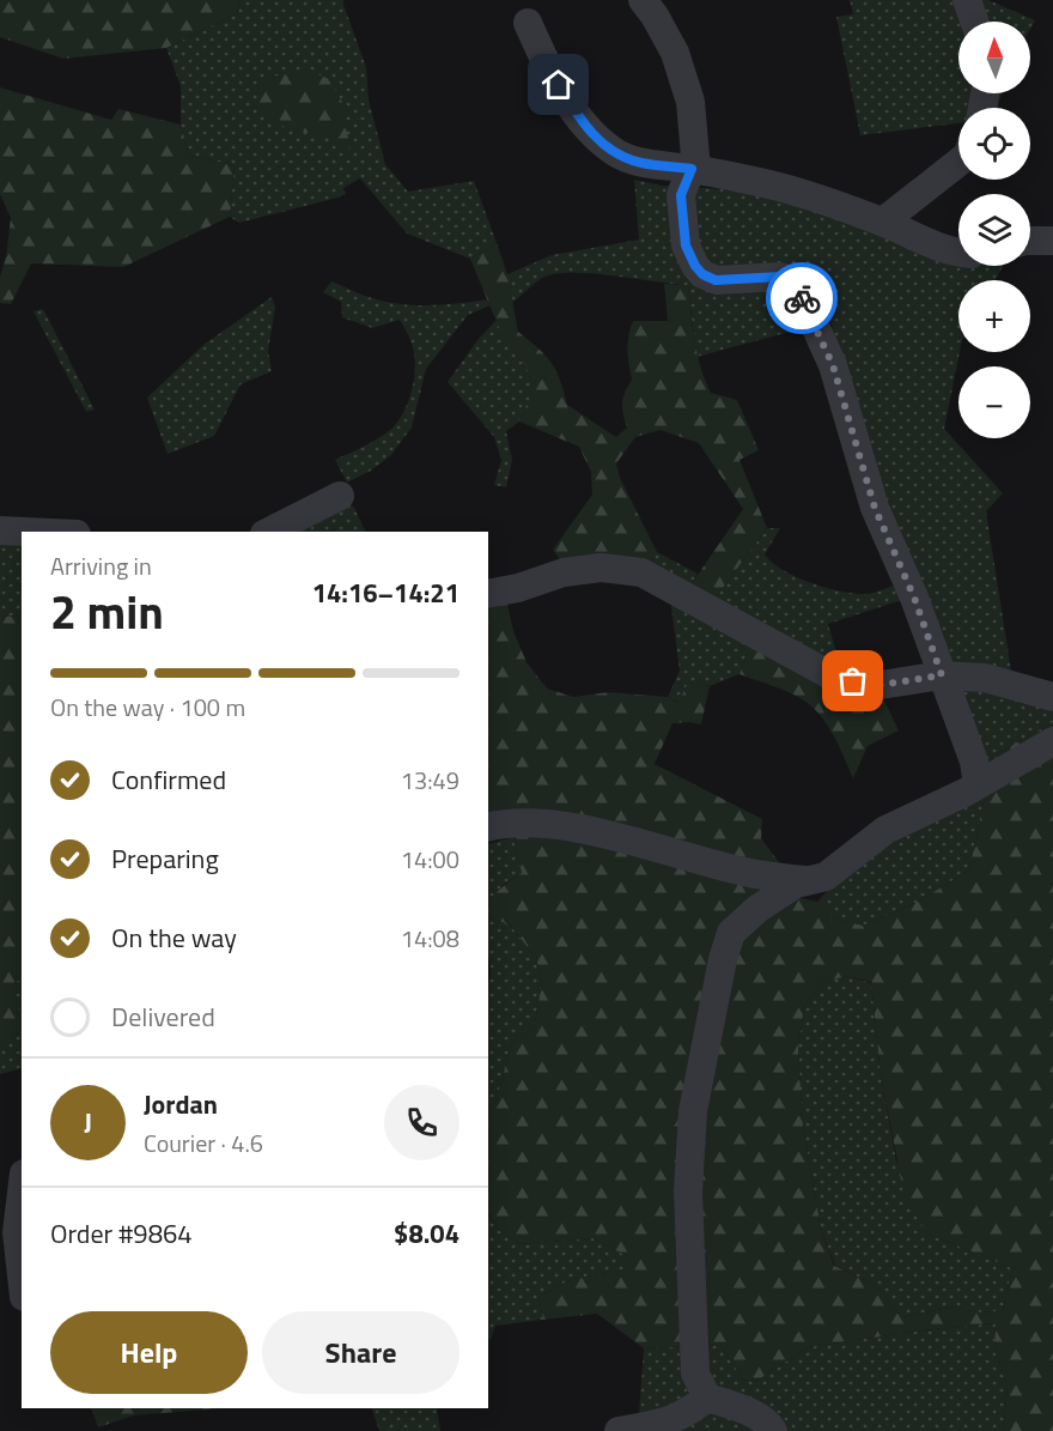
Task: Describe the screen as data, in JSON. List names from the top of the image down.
{
  "north": "top",
  "page": {
    "map_buttons": ["+", "−"],
    "heading": ["2 min", "Arriving in", "14:16–14:21"],
    "panel": [
      "Jordan",
      "Courier · 4.6",
      "Order #9864",
      "$8.04"
    ],
    "bar": "On the way · 100 m",
    "list": [
      ["Confirmed", "13:49"],
      ["Preparing", "14:00"],
      ["On the way", "14:08"],
      "Delivered"
    ],
    "round": "J",
    "buttons": ["Help", "Share"]
  }
}
